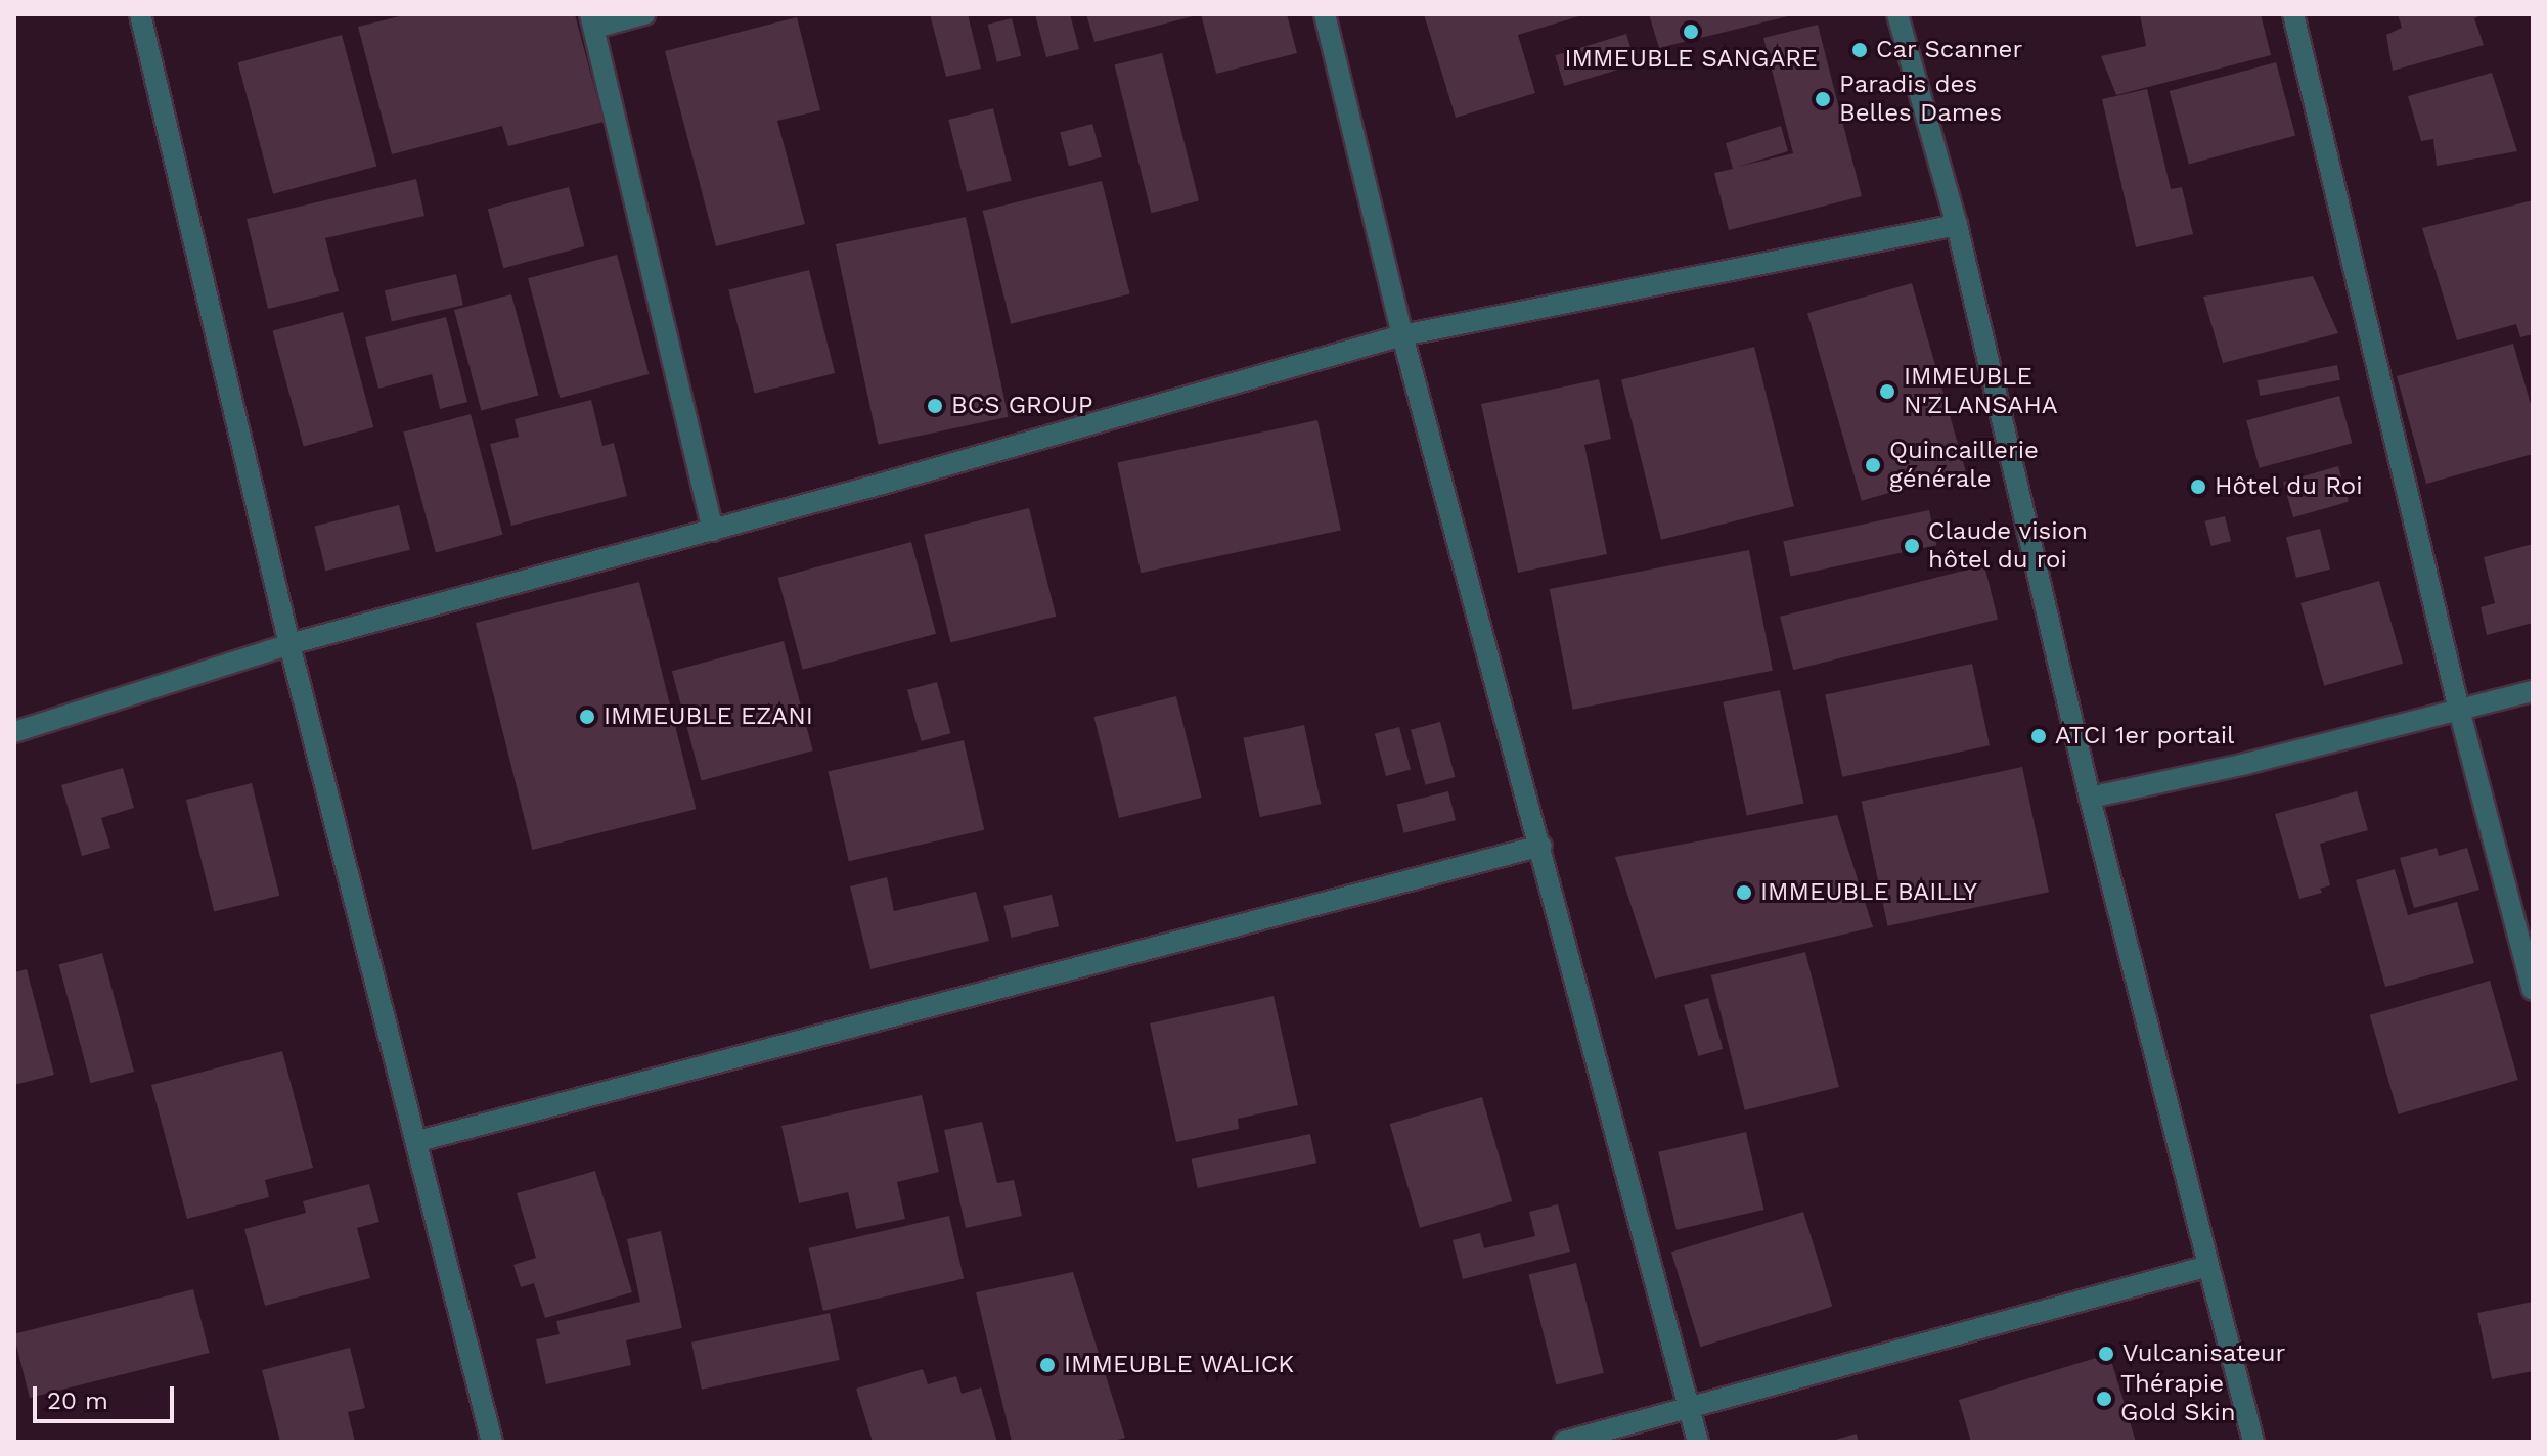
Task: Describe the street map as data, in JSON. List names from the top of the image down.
{
  "places": [
    "IMMEUBLE SANGARE",
    "Car Scanner",
    "Paradis des Belles Dames",
    "IMMEUBLE N'ZLANSAHA",
    "BCS GROUP",
    "Quincaillerie générale",
    "Hôtel du Roi",
    "Claude vision hôtel du roi",
    "IMMEUBLE EZANI",
    "ATCI 1er portail",
    "IMMEUBLE BAILLY",
    "Vulcanisateur",
    "IMMEUBLE WALICK",
    "Thérapie Gold Skin"
  ],
  "scale_bar": "20 m"
}
